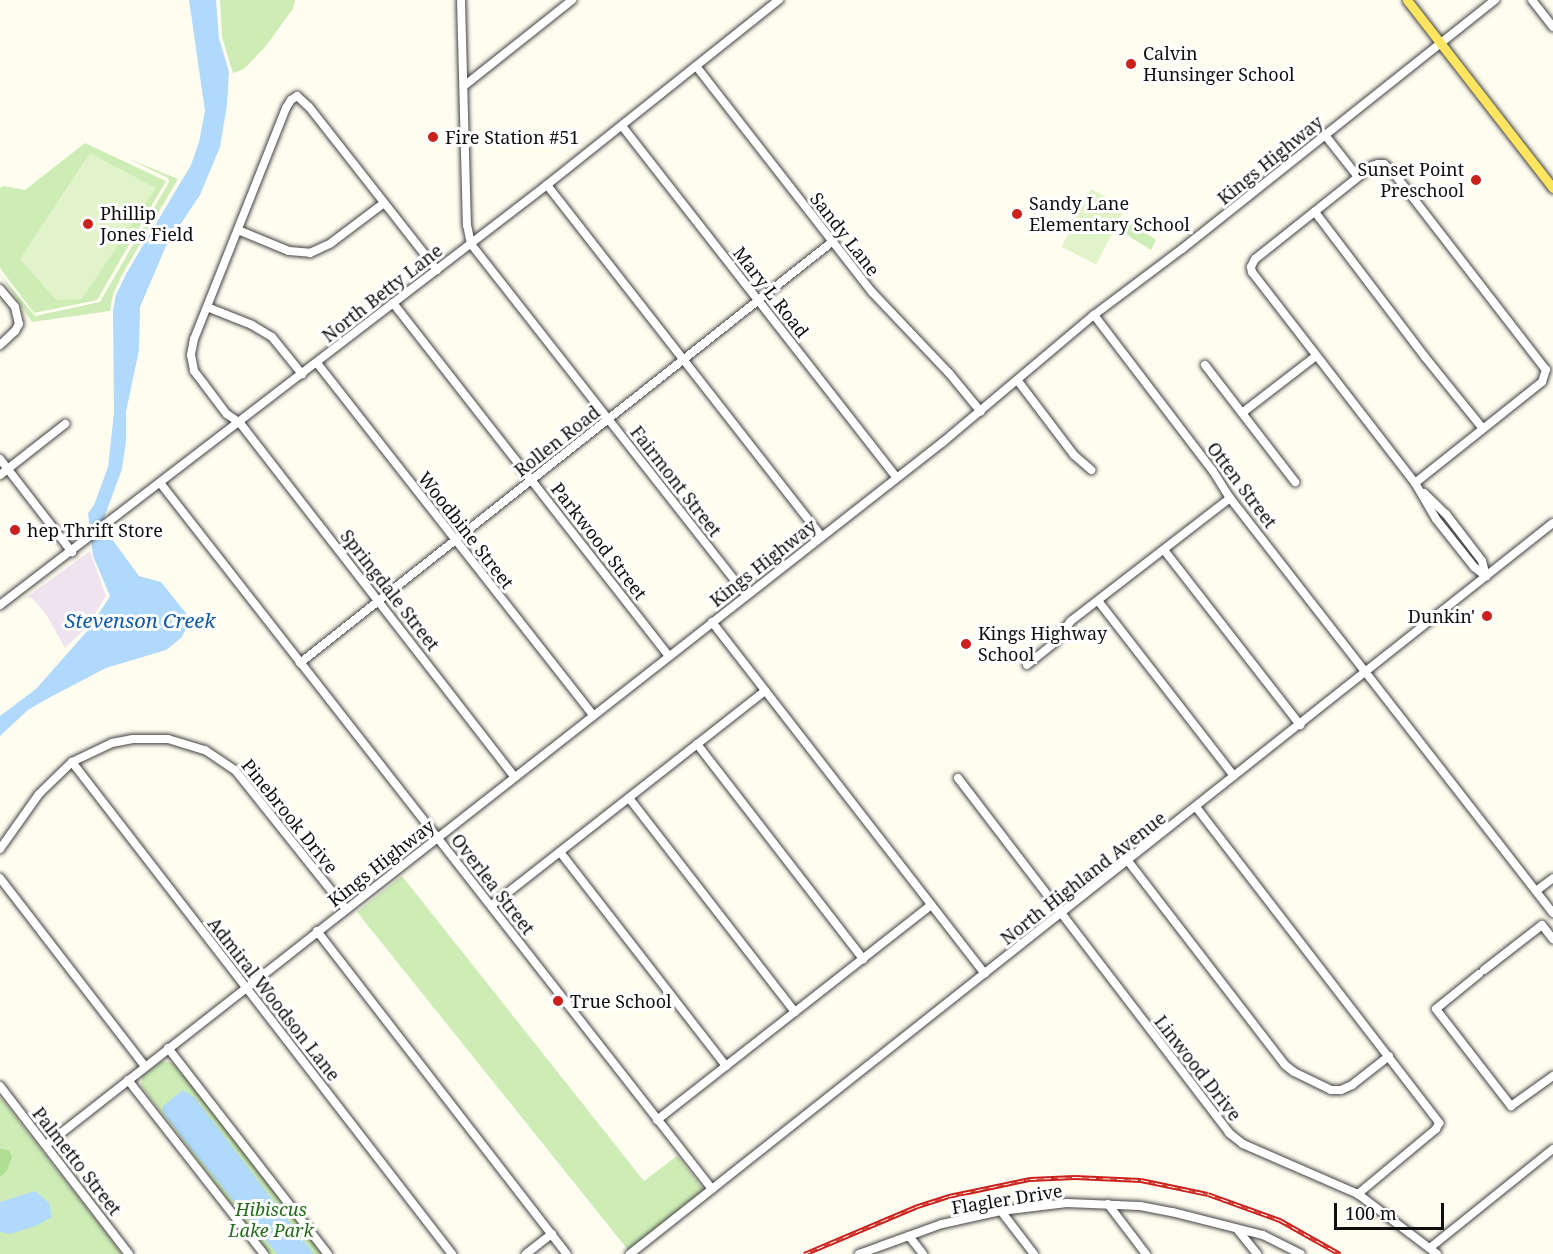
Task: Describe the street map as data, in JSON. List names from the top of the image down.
{
  "streets": {
    "street": [
      "Kings Highway",
      "Sandy Lane",
      "Mary L Road",
      "North Betty Lane",
      "Rollen Road",
      "Fairmont Street",
      "Otten Street",
      "Woodbine Street",
      "Parkwood Street",
      "Springdale Street",
      "Pinebrook Drive",
      "North Highland Avenue",
      "Overlea Street",
      "Admiral Woodson Lane",
      "Linwood Drive",
      "Palmetto Street",
      "Flagler Drive"
    ]
  },
  "crossings": [
    ["Kings Highway", "Sandy Lane"],
    ["Kings Highway", "Mary L Road"],
    ["Kings Highway", "Fairmont Street"],
    ["Kings Highway", "Otten Street"],
    ["Kings Highway", "Woodbine Street"],
    ["Kings Highway", "Parkwood Street"],
    ["Kings Highway", "Springdale Street"],
    ["Kings Highway", "Pinebrook Drive"],
    ["Kings Highway", "Overlea Street"],
    ["Kings Highway", "Admiral Woodson Lane"],
    ["Kings Highway", "Palmetto Street"],
    ["Sandy Lane", "North Betty Lane"],
    ["Sandy Lane", "Rollen Road"],
    ["Mary L Road", "North Betty Lane"],
    ["Mary L Road", "Rollen Road"],
    ["North Betty Lane", "Fairmont Street"],
    ["North Betty Lane", "Woodbine Street"],
    ["North Betty Lane", "Parkwood Street"],
    ["North Betty Lane", "Springdale Street"],
    ["North Betty Lane", "Overlea Street"],
    ["Rollen Road", "Fairmont Street"],
    ["Rollen Road", "Woodbine Street"],
    ["Rollen Road", "Parkwood Street"],
    ["Rollen Road", "Springdale Street"],
    ["Rollen Road", "Overlea Street"],
    ["Otten Street", "North Highland Avenue"],
    ["Pinebrook Drive", "Admiral Woodson Lane"],
    ["North Highland Avenue", "Overlea Street"],
    ["North Highland Avenue", "Linwood Drive"]
  ],
  "water": ["Stevenson Creek"],
  "parks": ["Hibiscus Lake Park"],
  "places": [
    "Calvin Hunsinger School",
    "Fire Station #51",
    "Sunset Point Preschool",
    "Sandy Lane Elementary School",
    "Phillip Jones Field",
    "hep Thrift Store",
    "Dunkin'",
    "Kings Highway School",
    "True School"
  ],
  "scale_bar": "100 m"
}
